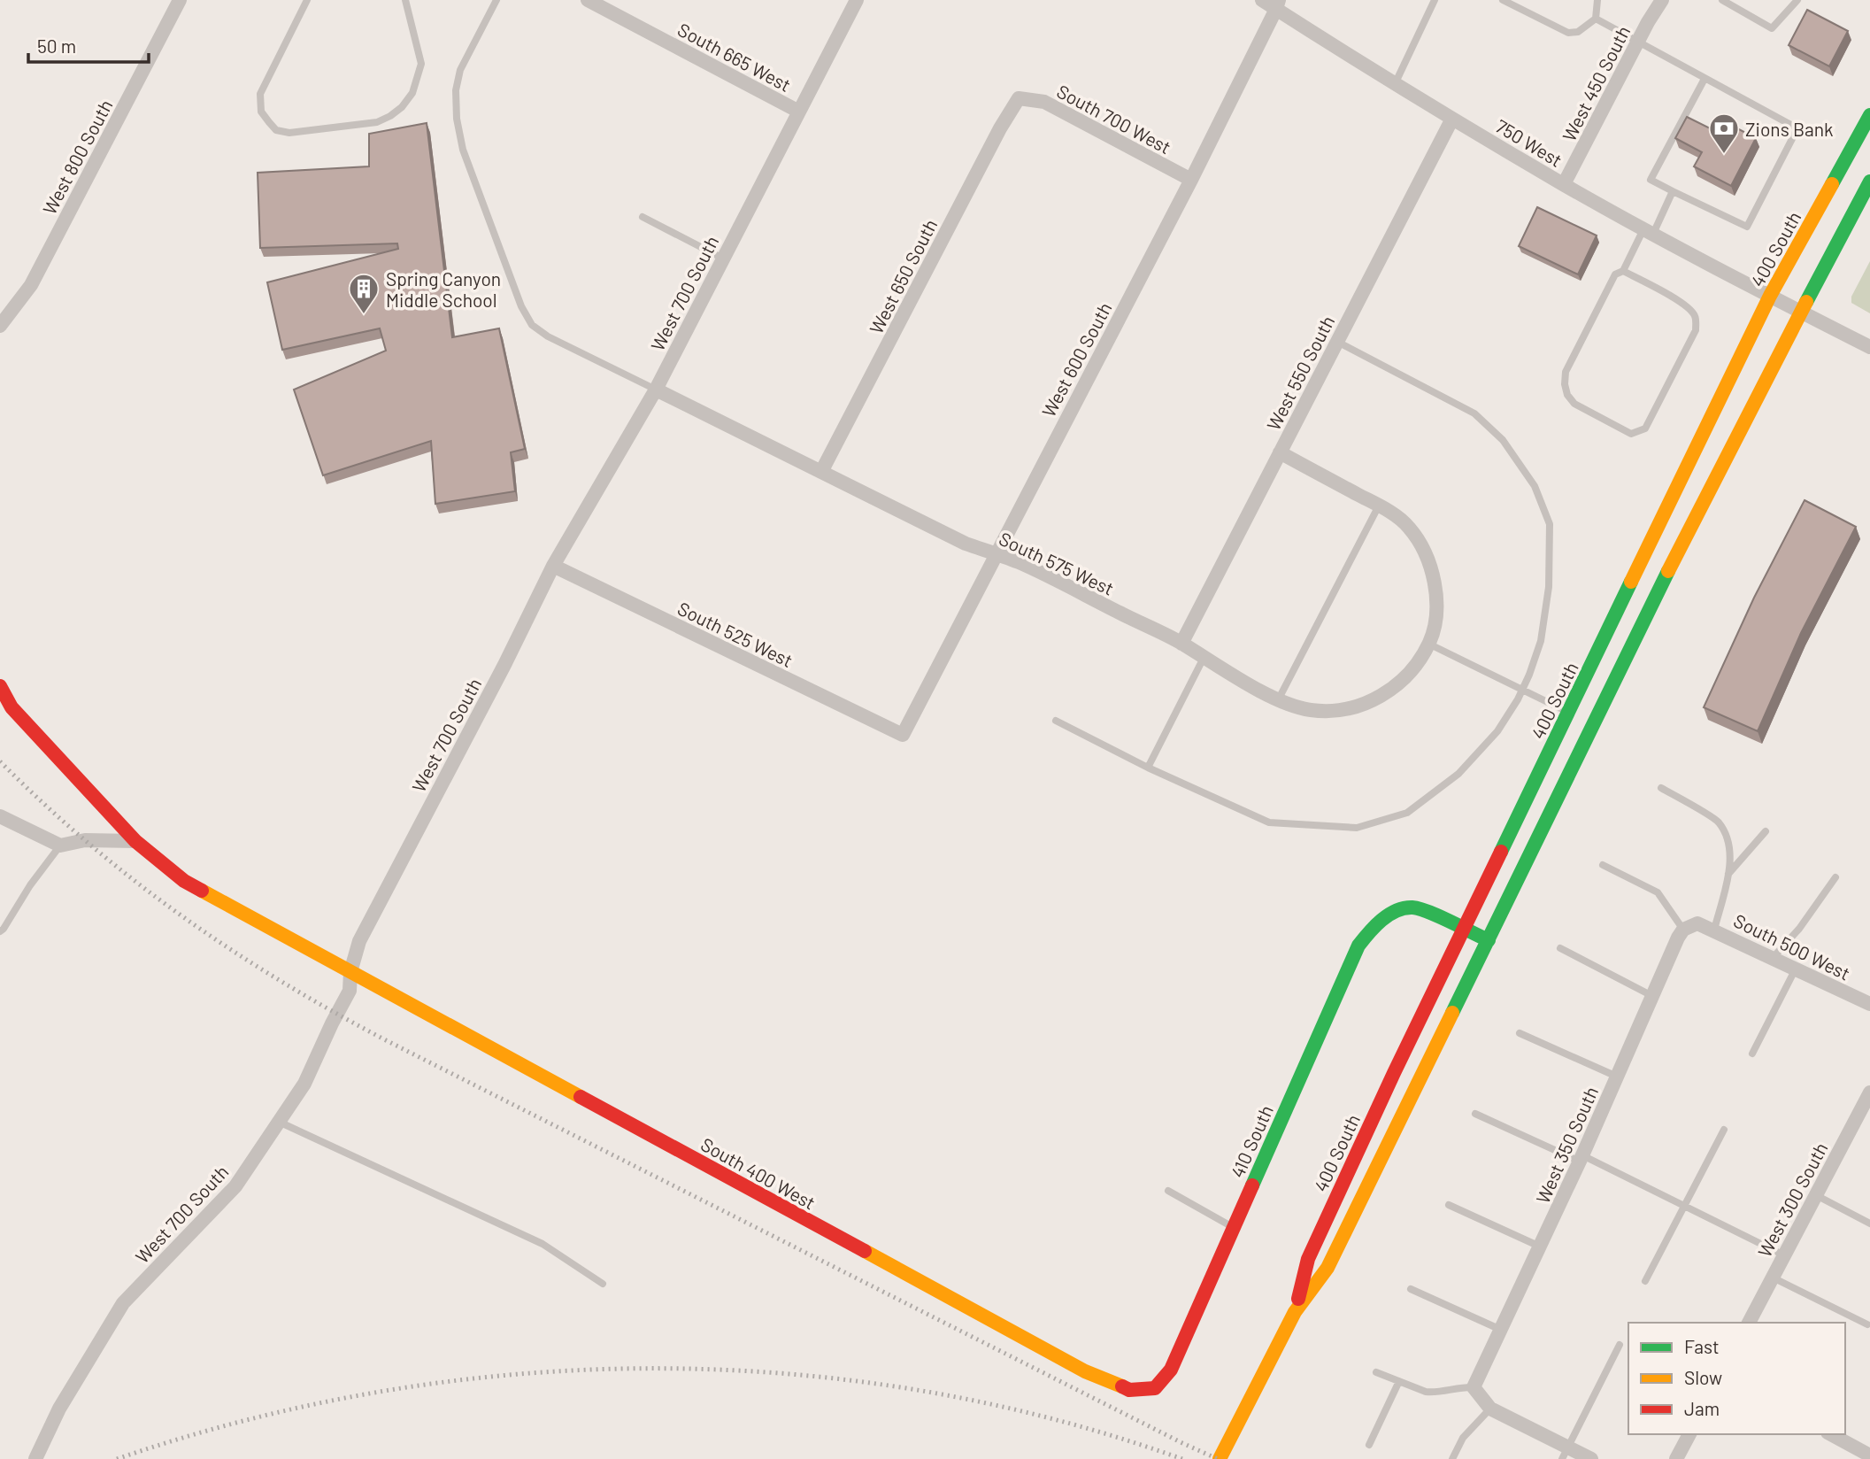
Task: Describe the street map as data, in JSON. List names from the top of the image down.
{
  "streets": {
    "main road": ["400 South", "410 South", "South 400 West"],
    "street": [
      "South 665 West",
      "West 450 South",
      "South 700 West",
      "750 West",
      "West 800 South",
      "West 650 South",
      "West 700 South",
      "West 600 South",
      "West 550 South",
      "South 575 West",
      "South 525 West",
      "South 500 West",
      "West 350 South",
      "West 300 South"
    ]
  },
  "crossings": [
    ["South 665 West", "West 700 South"],
    ["West 450 South", "750 West"],
    ["South 700 West", "West 650 South"],
    ["South 700 West", "West 600 South"],
    ["750 West", "400 South"],
    ["750 West", "West 600 South"],
    ["750 West", "West 550 South"],
    ["400 South", "410 South"],
    ["West 650 South", "South 575 West"],
    ["West 700 South", "South 575 West"],
    ["West 700 South", "South 525 West"],
    ["West 700 South", "South 400 West"],
    ["West 600 South", "South 575 West"],
    ["West 600 South", "South 525 West"],
    ["West 550 South", "South 575 West"],
    ["South 500 West", "West 350 South"],
    ["410 South", "South 400 West"]
  ],
  "places": {
    "bank": ["Zions Bank"],
    "building": ["Spring Canyon Middle School"]
  },
  "legend": ["Fast", "Slow", "Jam"],
  "scale_bar": "50 m"
}
